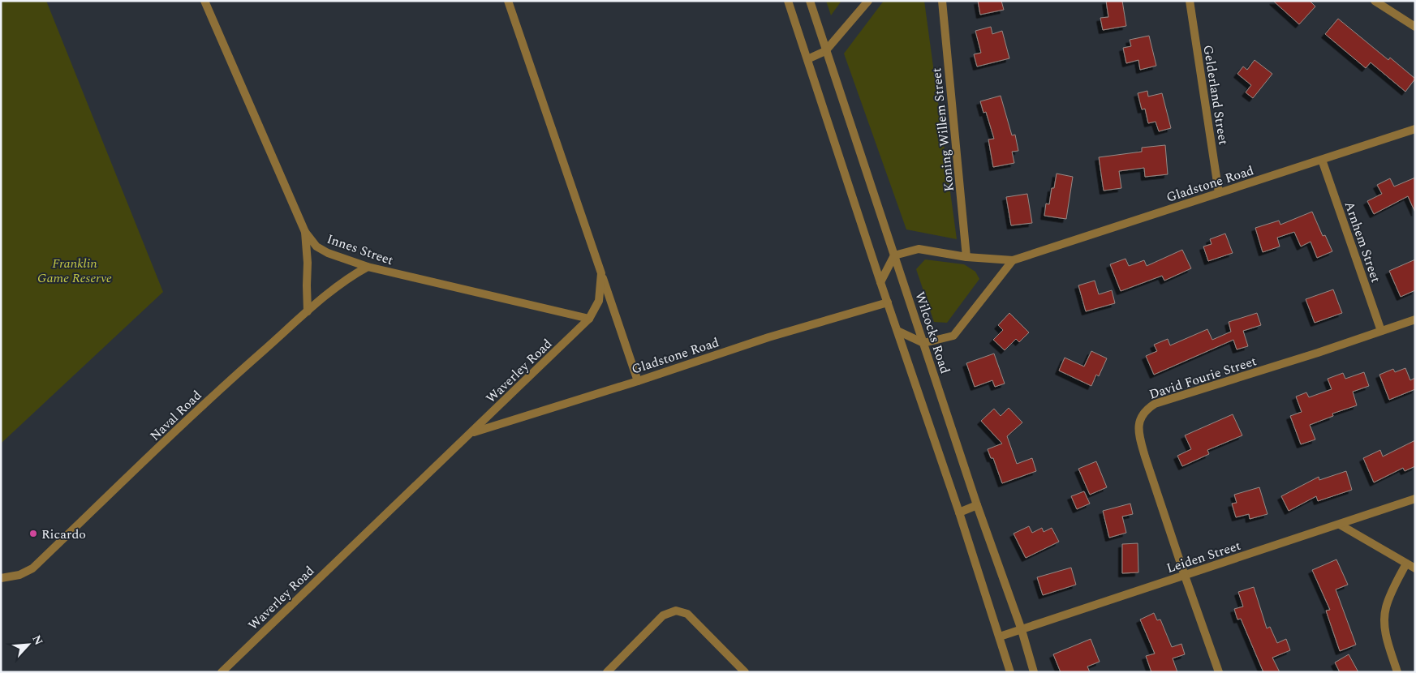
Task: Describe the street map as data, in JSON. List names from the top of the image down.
{
  "streets": {
    "street": [
      "Gelderland Street",
      "Koning Willem Street",
      "Gladstone Road",
      "Arnhem Street",
      "Innes Street",
      "Wilcocks Road",
      "Waverley Road",
      "David Fourie Street",
      "Naval Road",
      "Leiden Street"
    ]
  },
  "crossings": [
    ["Gelderland Street", "Gladstone Road"],
    ["Koning Willem Street", "Gladstone Road"],
    ["Gladstone Road", "Arnhem Street"],
    ["Gladstone Road", "Wilcocks Road"],
    ["Gladstone Road", "Waverley Road"],
    ["Arnhem Street", "David Fourie Street"],
    ["Innes Street", "Waverley Road"],
    ["Innes Street", "Naval Road"],
    ["Wilcocks Road", "Leiden Street"],
    ["David Fourie Street", "Leiden Street"]
  ],
  "parks": ["Franklin Game Reserve"],
  "places": ["Ricardo"],
  "north": "top right"
}
